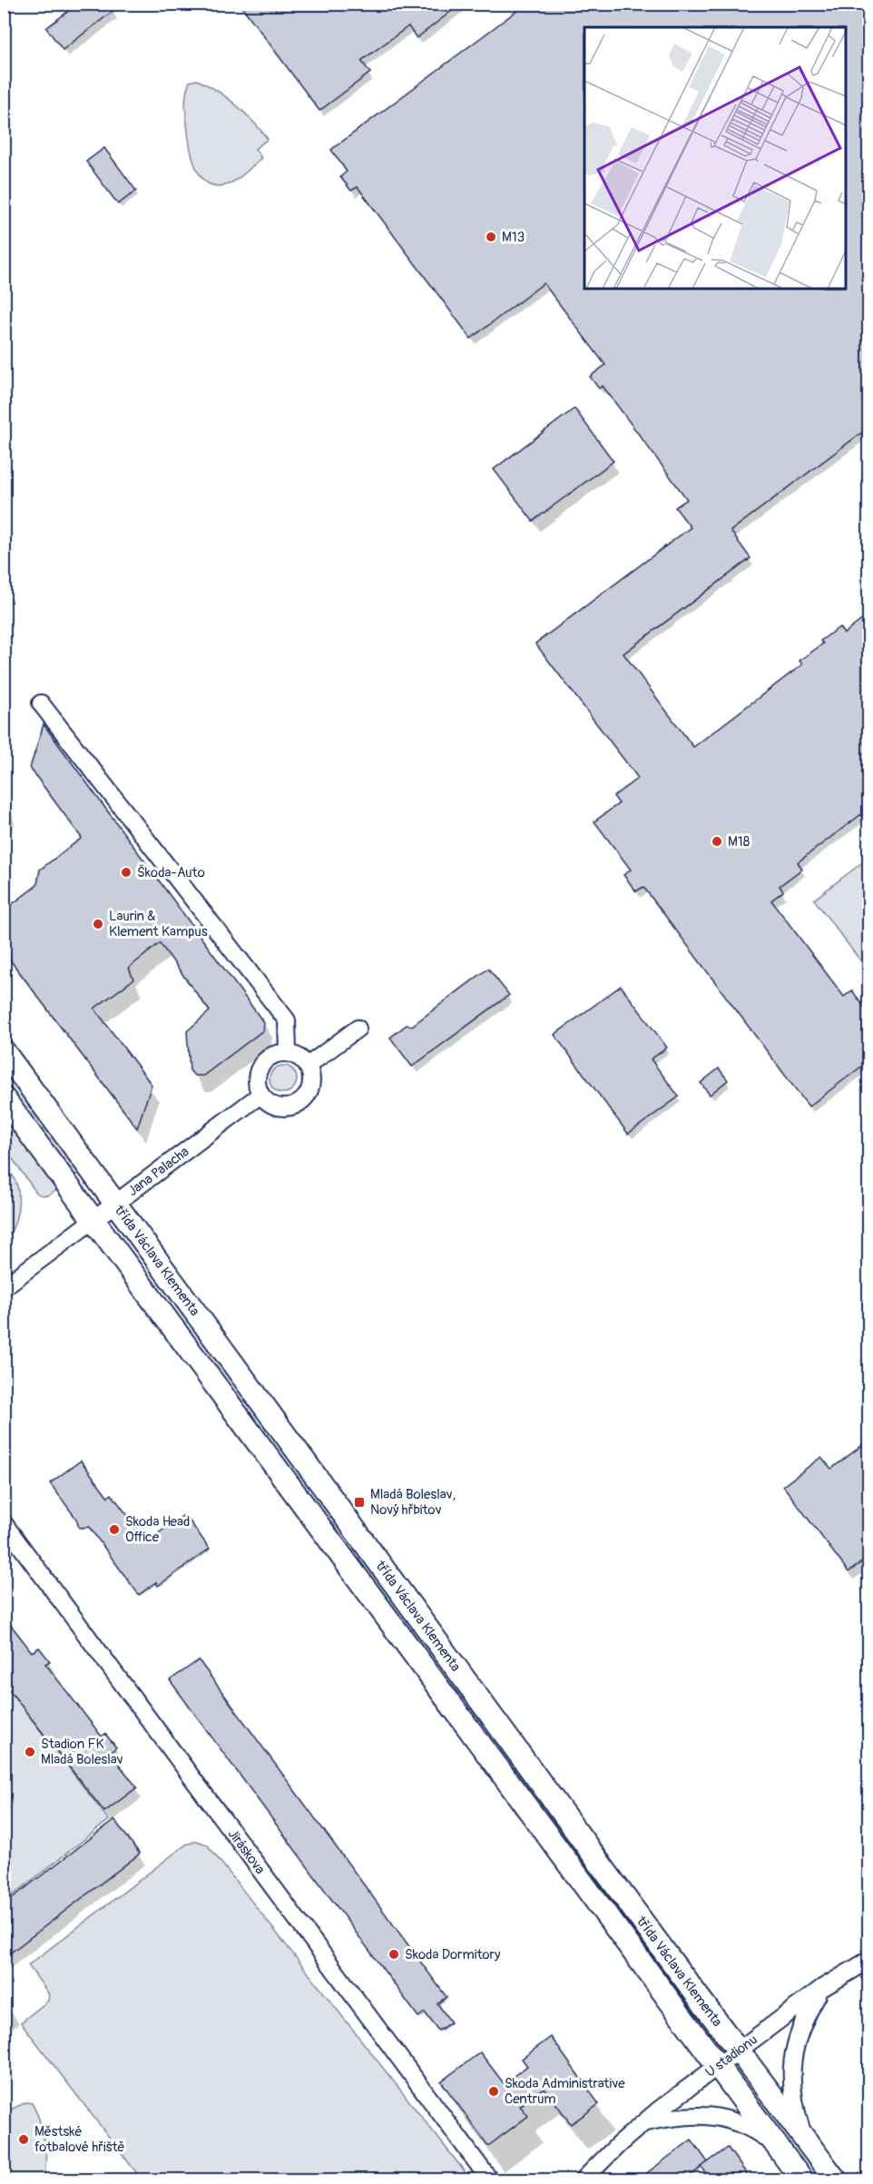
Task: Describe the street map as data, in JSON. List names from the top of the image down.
{
  "streets": {
    "street": [
      "Jana Palacha",
      "třída Václava Klementa",
      "Jiráskova",
      "U stadionu"
    ]
  },
  "crossings": [
    ["Jana Palacha", "třída Václava Klementa"],
    ["třída Václava Klementa", "U stadionu"]
  ],
  "places": {
    "other": [
      "M13",
      "M18",
      "Škoda-Auto",
      "Laurin & Klement Kampus",
      "Skoda Head Office",
      "Stadion FK Mladá Boleslav",
      "Skoda Dormitory",
      "Skoda Administrative Centrum",
      "Městské fotbalové hřiště"
    ],
    "transit": ["Mladá Boleslav, Nový hřbitov"]
  }
}
